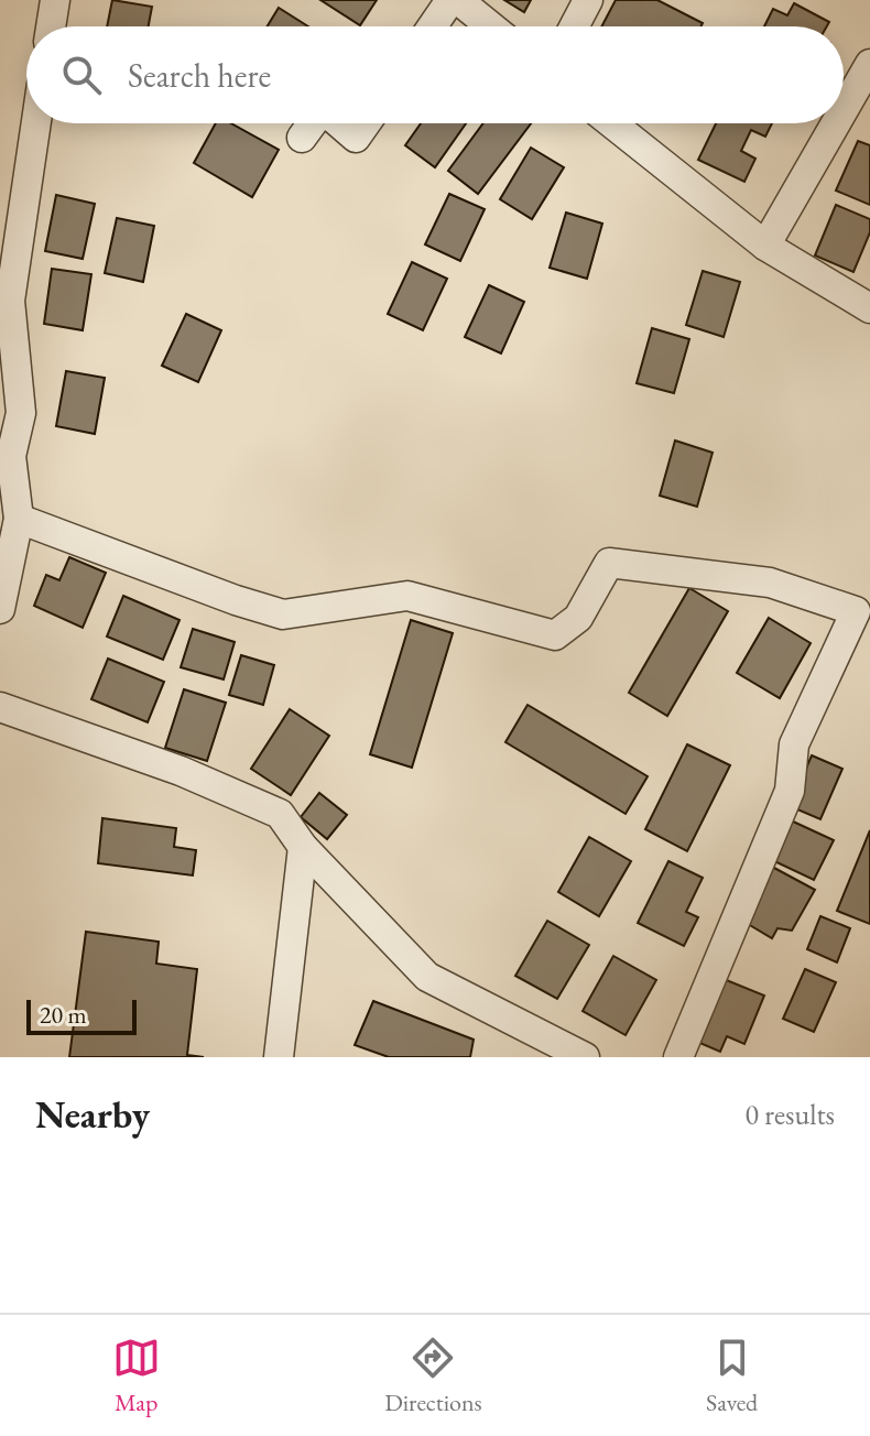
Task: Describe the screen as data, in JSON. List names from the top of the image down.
{
  "scale_bar": "20 m",
  "page": {
    "search": "Search here",
    "scale": "20 m",
    "heading": ["Nearby", "0 results"],
    "nav": ["Map", "Directions", "Saved"]
  }
}
